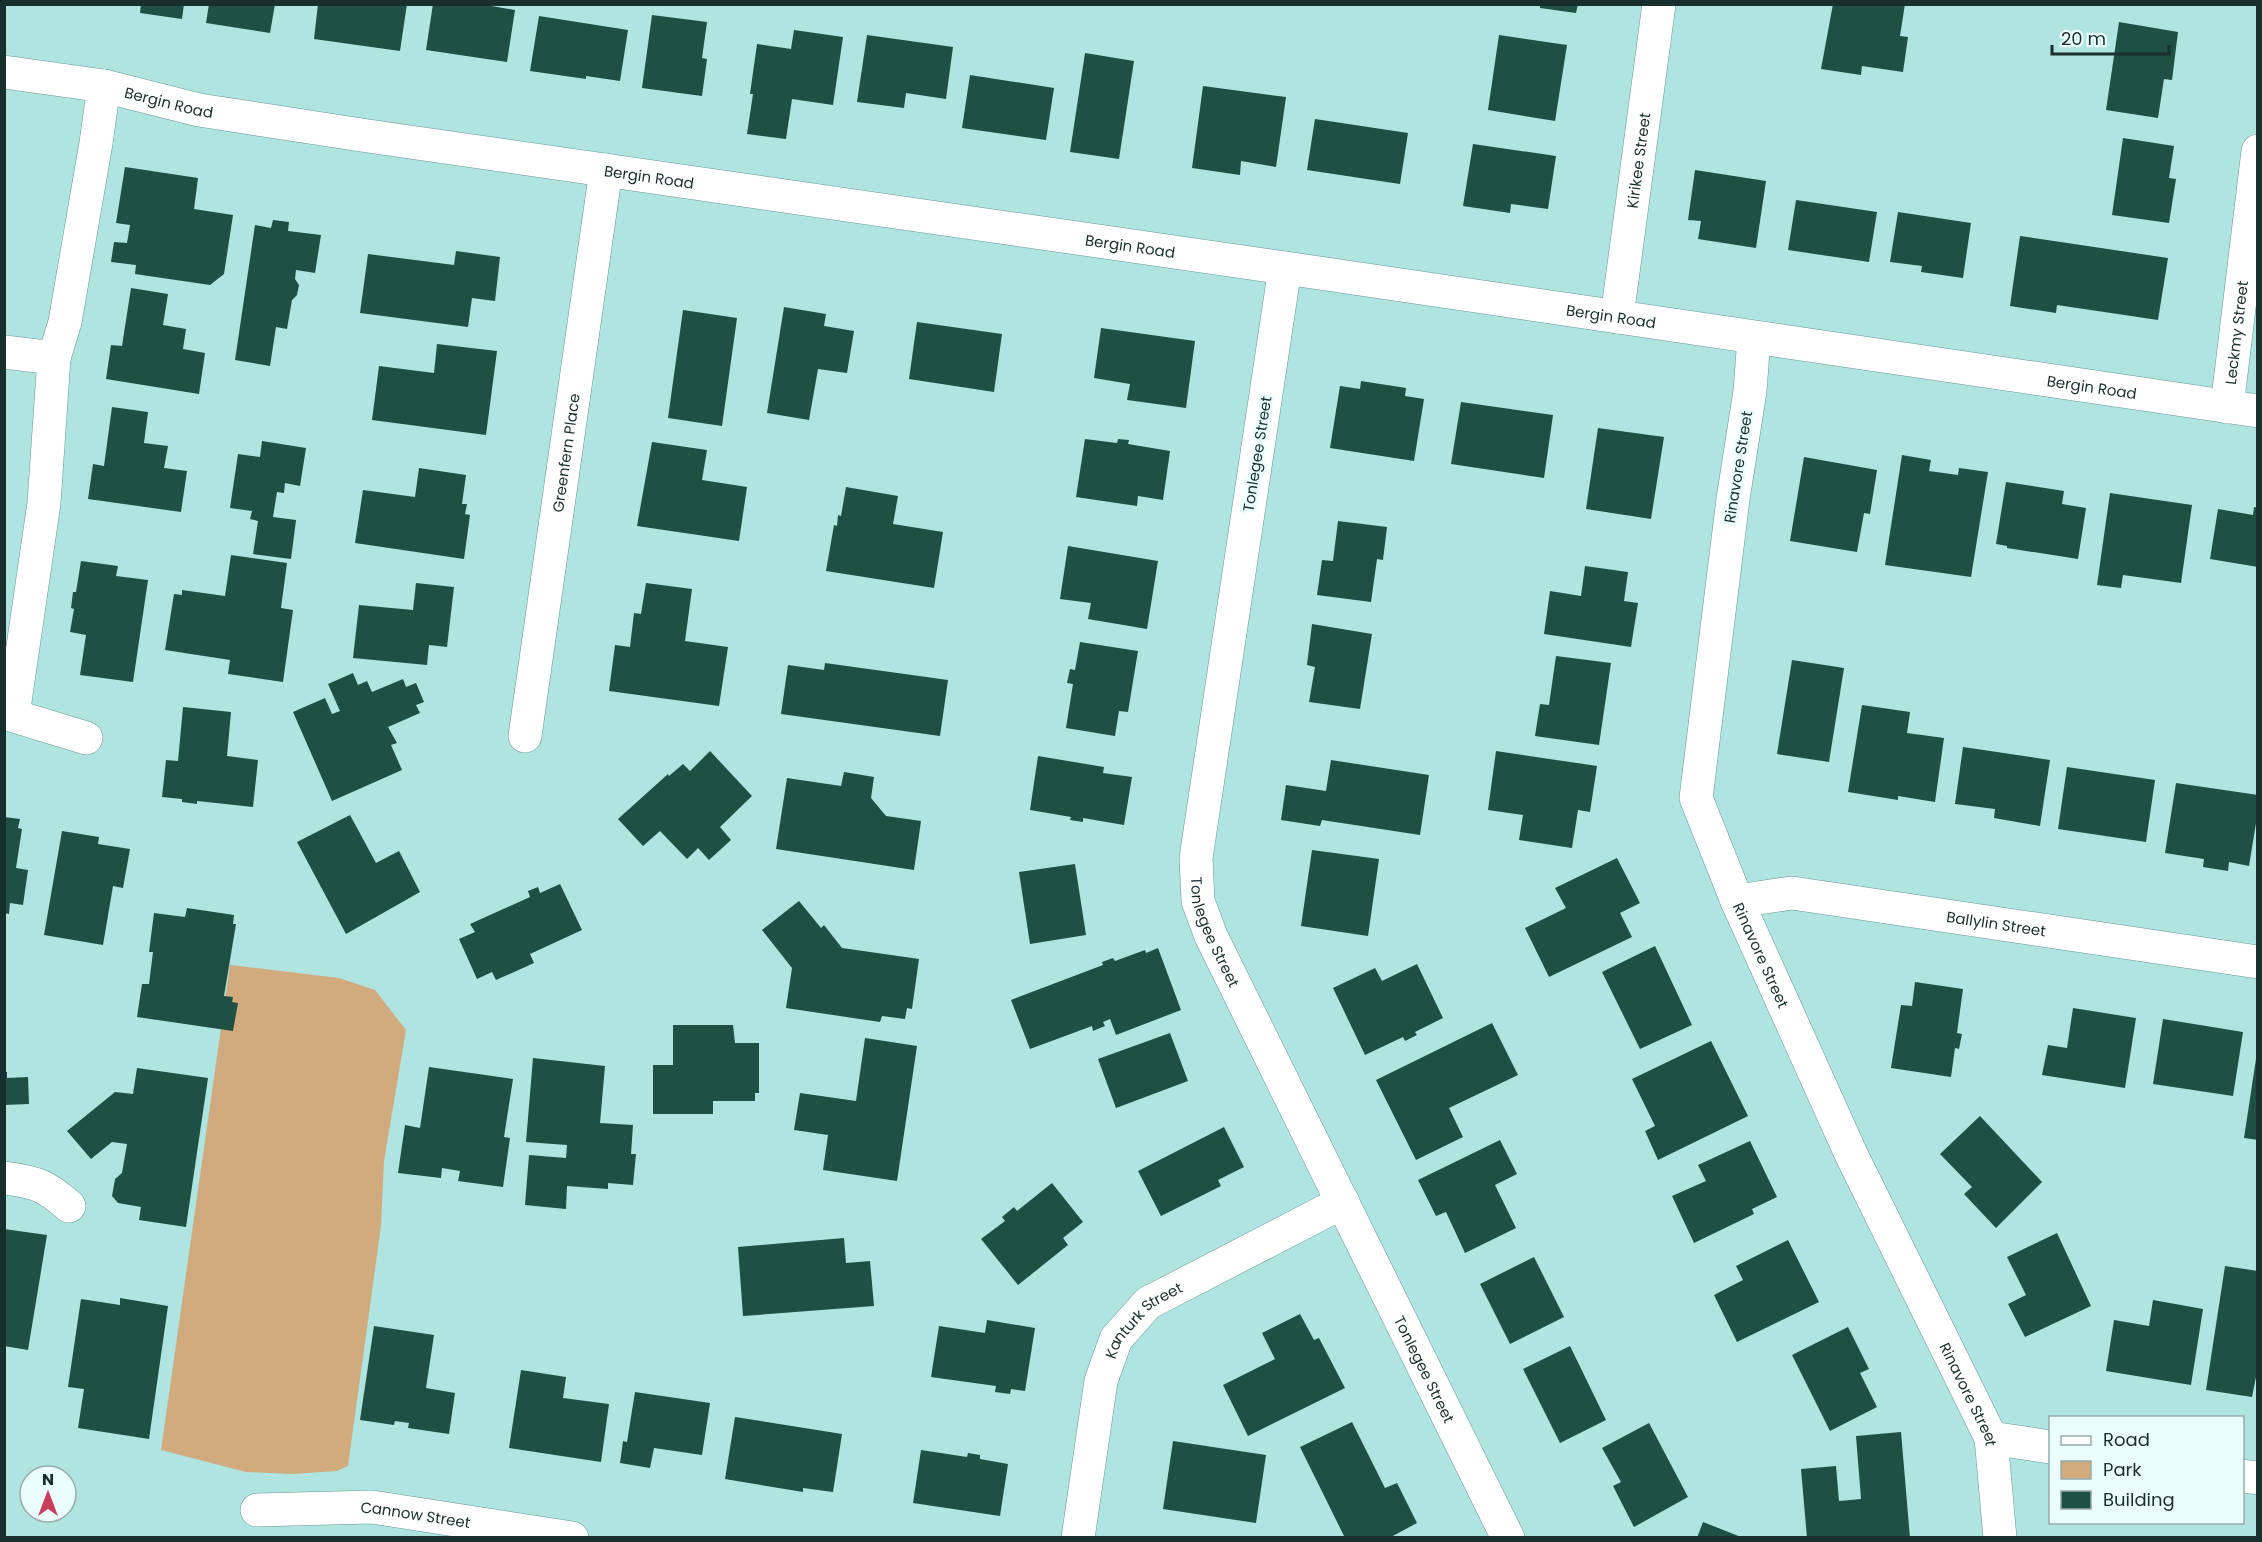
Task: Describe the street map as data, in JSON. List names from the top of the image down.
{
  "streets": {
    "street": [
      "Bergin Road",
      "Kirikee Street",
      "Leckmy Street",
      "Greenfern Place",
      "Tonlegee Street",
      "Rinavore Street",
      "Ballylin Street",
      "Kanturk Street",
      "Cannow Street"
    ]
  },
  "crossings": [
    ["Bergin Road", "Kirikee Street"],
    ["Bergin Road", "Leckmy Street"],
    ["Bergin Road", "Greenfern Place"],
    ["Bergin Road", "Tonlegee Street"],
    ["Bergin Road", "Rinavore Street"],
    ["Tonlegee Street", "Kanturk Street"],
    ["Rinavore Street", "Ballylin Street"]
  ],
  "legend": ["Road", "Park", "Building"],
  "scale_bar": "20 m",
  "north": "top"
}
